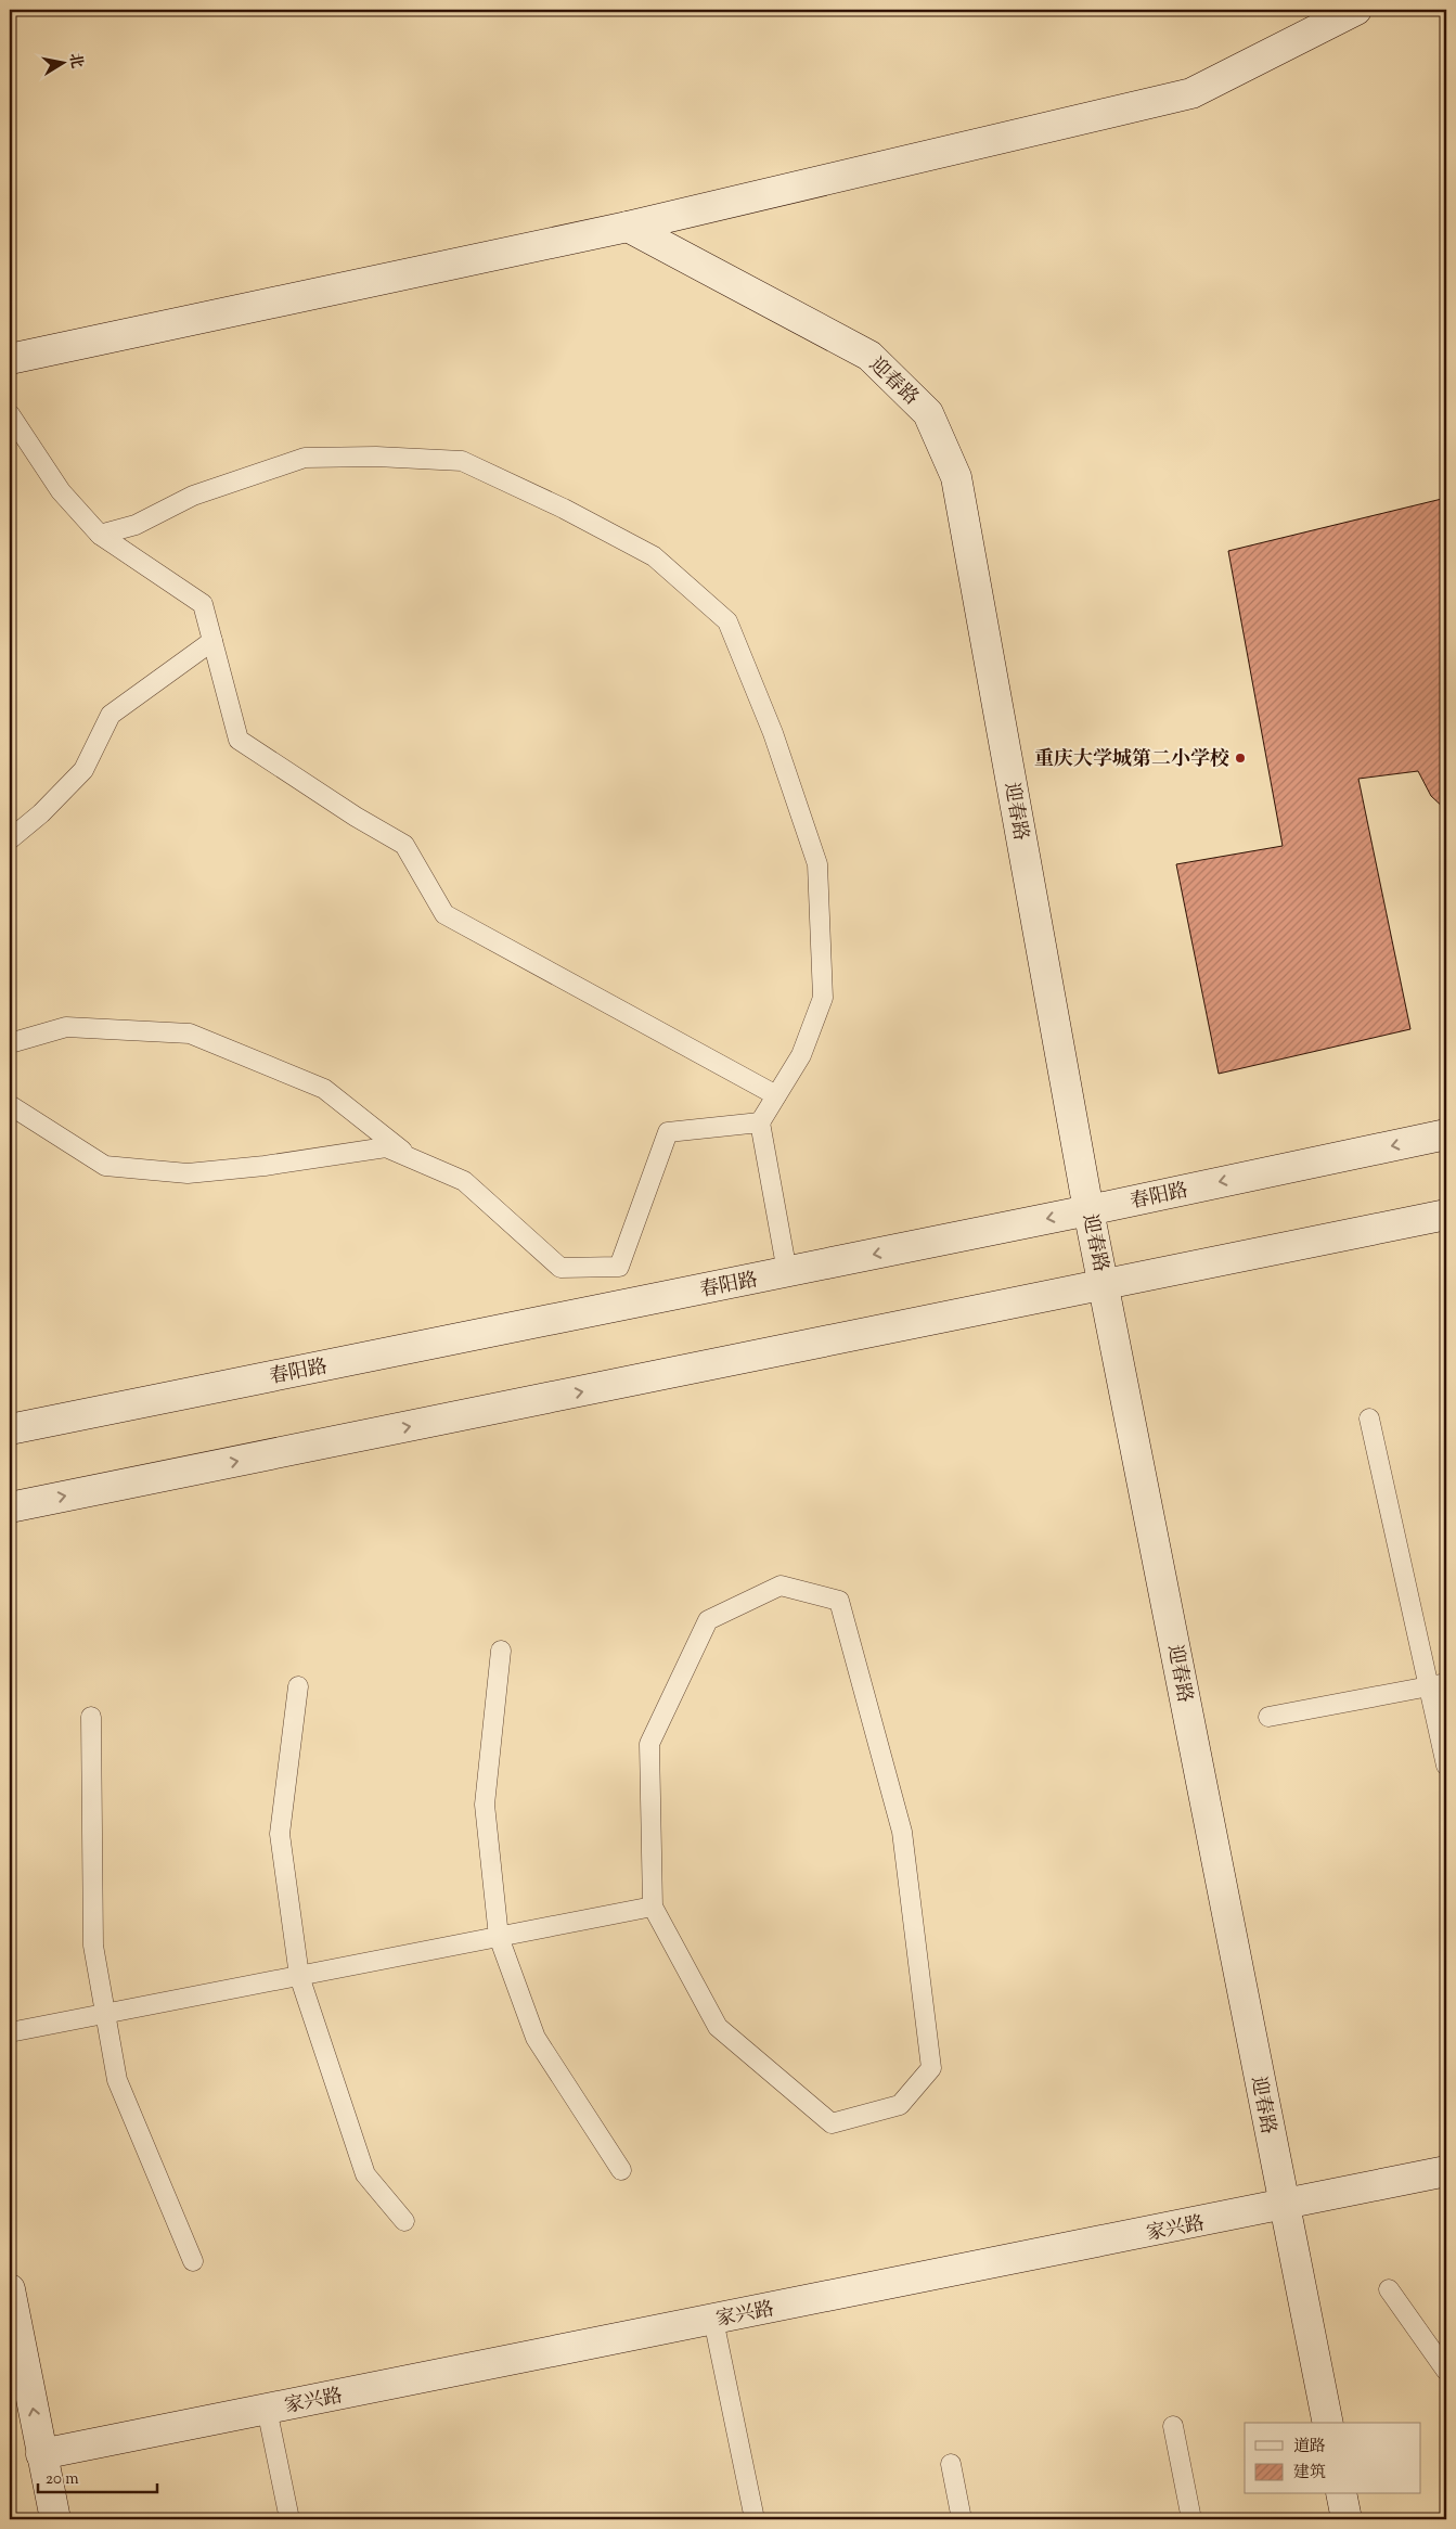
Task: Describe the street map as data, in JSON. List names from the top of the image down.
{
  "streets": {
    "street": ["迎春路", "春阳路", "家兴路"]
  },
  "crossings": [
    ["迎春路", "春阳路"],
    ["迎春路", "家兴路"]
  ],
  "places": ["重庆大学城第二小学校"],
  "legend": ["道路", "建筑"],
  "scale_bar": "20 m",
  "north": "right"
}
